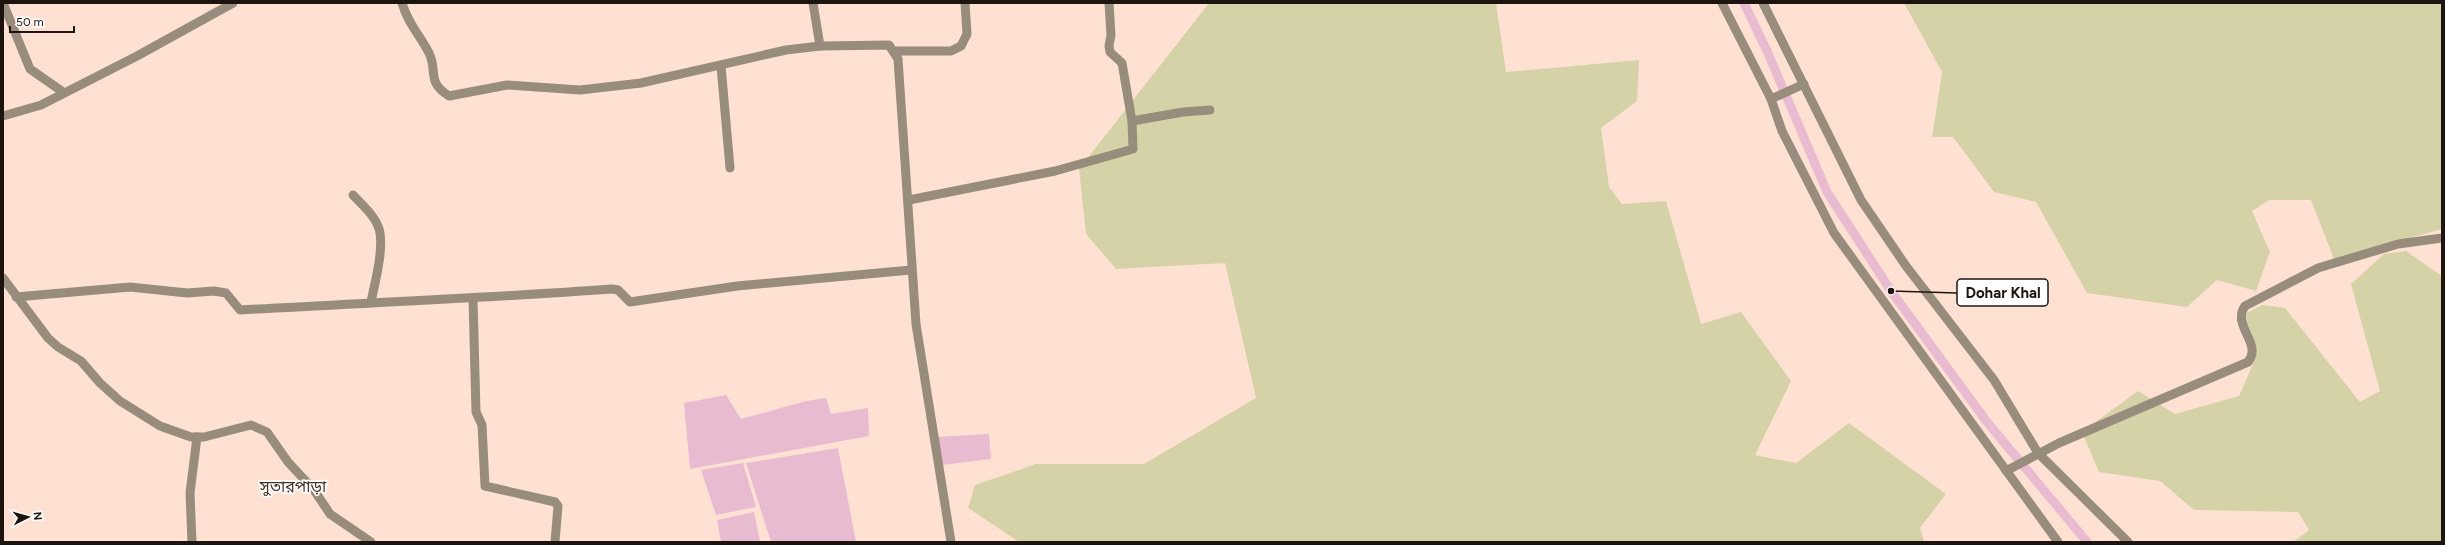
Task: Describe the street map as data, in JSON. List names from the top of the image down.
{
  "districts": ["সুতারপাড়া"],
  "places": ["Dohar Khal"],
  "scale_bar": "50 m",
  "north": "right"
}
